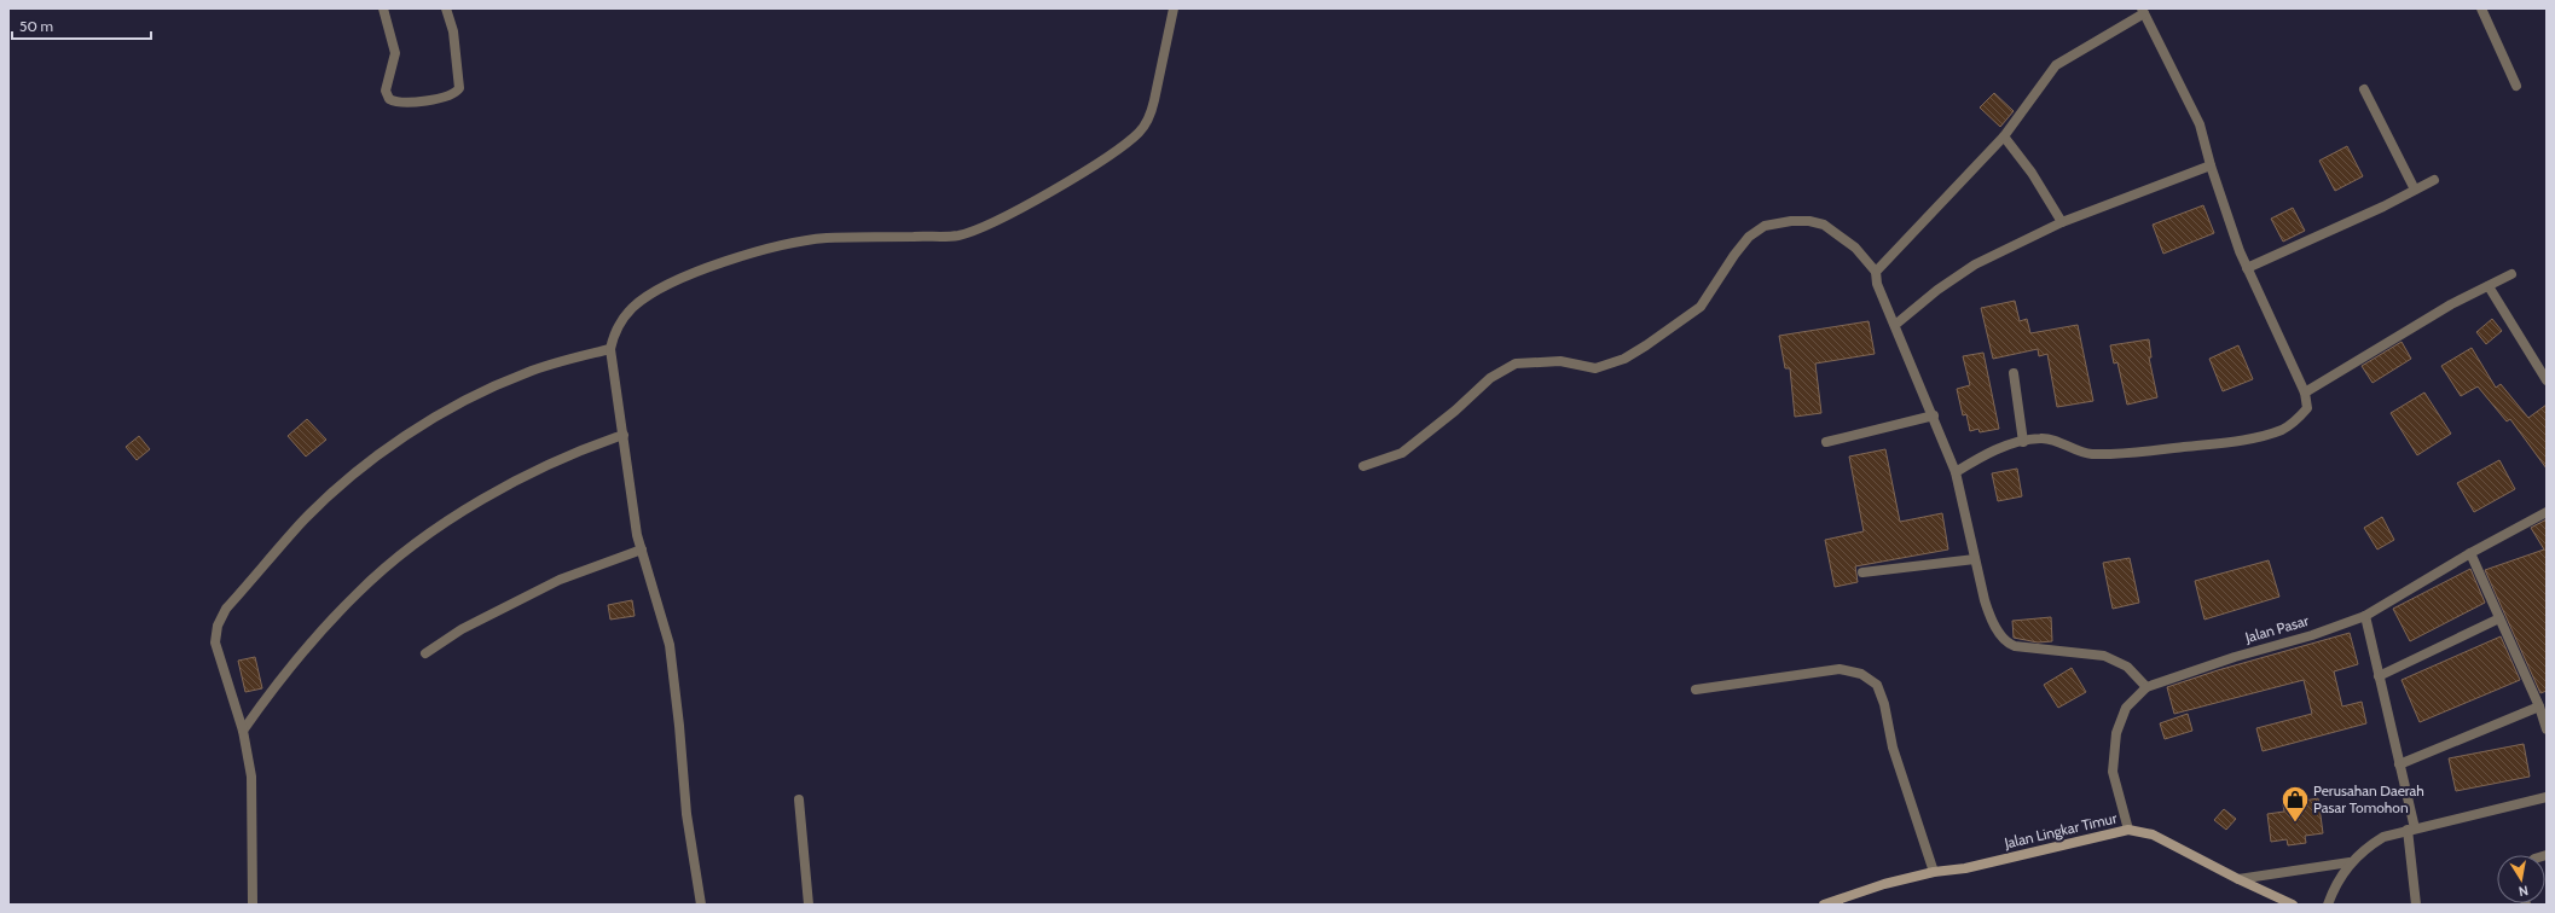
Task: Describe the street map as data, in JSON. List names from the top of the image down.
{
  "streets": {
    "main road": ["Jalan Lingkar Timur"],
    "street": ["Jalan Pasar"]
  },
  "crossings": [
    ["Jalan Pasar", "Jalan Lingkar Timur"]
  ],
  "places": {
    "shop": ["Perusahan Daerah Pasar Tomohon"]
  },
  "scale_bar": "50 m",
  "north": "bottom"
}
